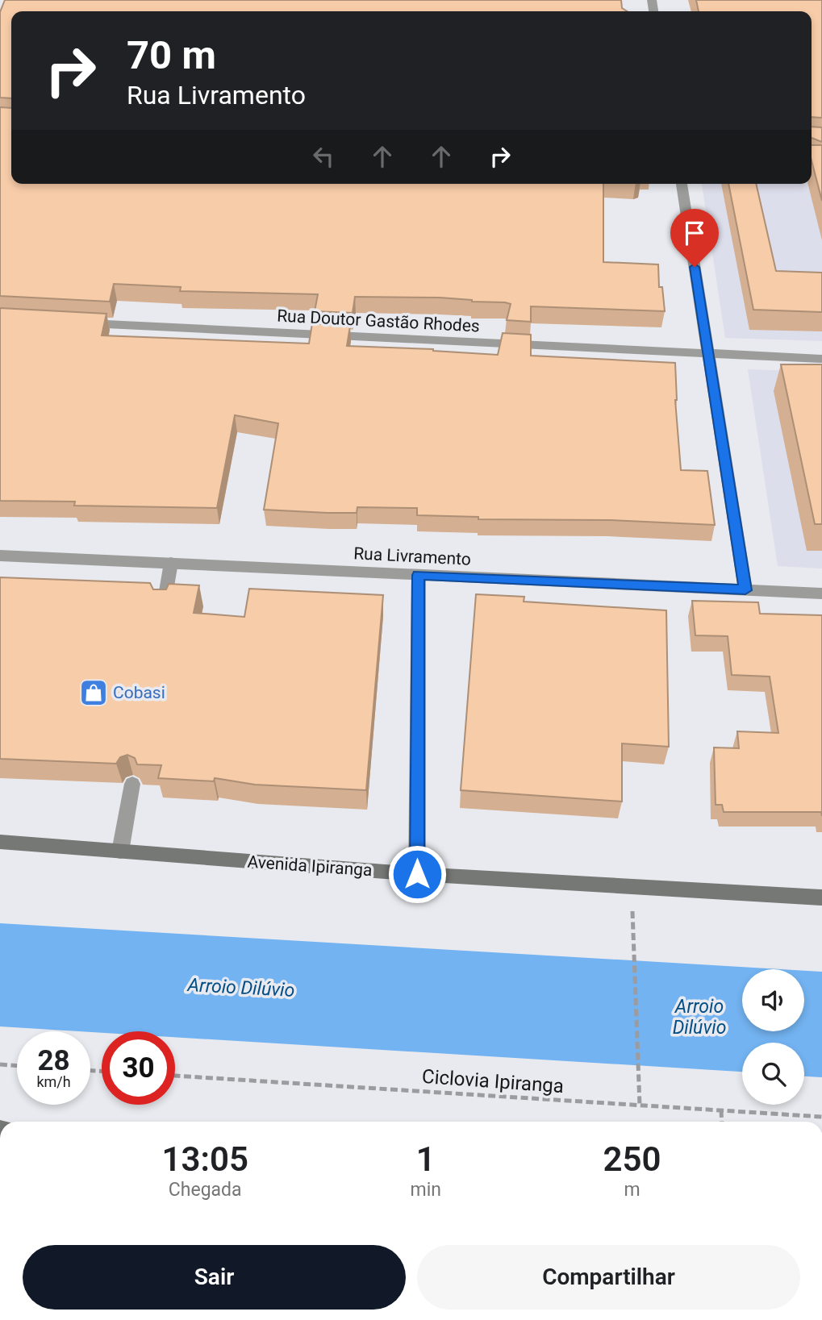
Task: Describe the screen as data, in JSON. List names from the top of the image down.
{
  "streets": {
    "main road": ["Avenida Ipiranga"],
    "street": ["Rua Doutor Gastão Rhodes", "Rua Livramento"],
    "path": ["Ciclovia Ipiranga"]
  },
  "water": ["Arroio Dilúvio"],
  "places": {
    "shop": ["Cobasi"]
  },
  "page": {
    "turn": ["70 m", "Rua Livramento"],
    "speed": "28 km/h",
    "limit": "30",
    "eta": [
      "13:05",
      "Chegada",
      "1",
      "min",
      "250",
      "m"
    ],
    "buttons": ["Sair", "Compartilhar"]
  }
}
